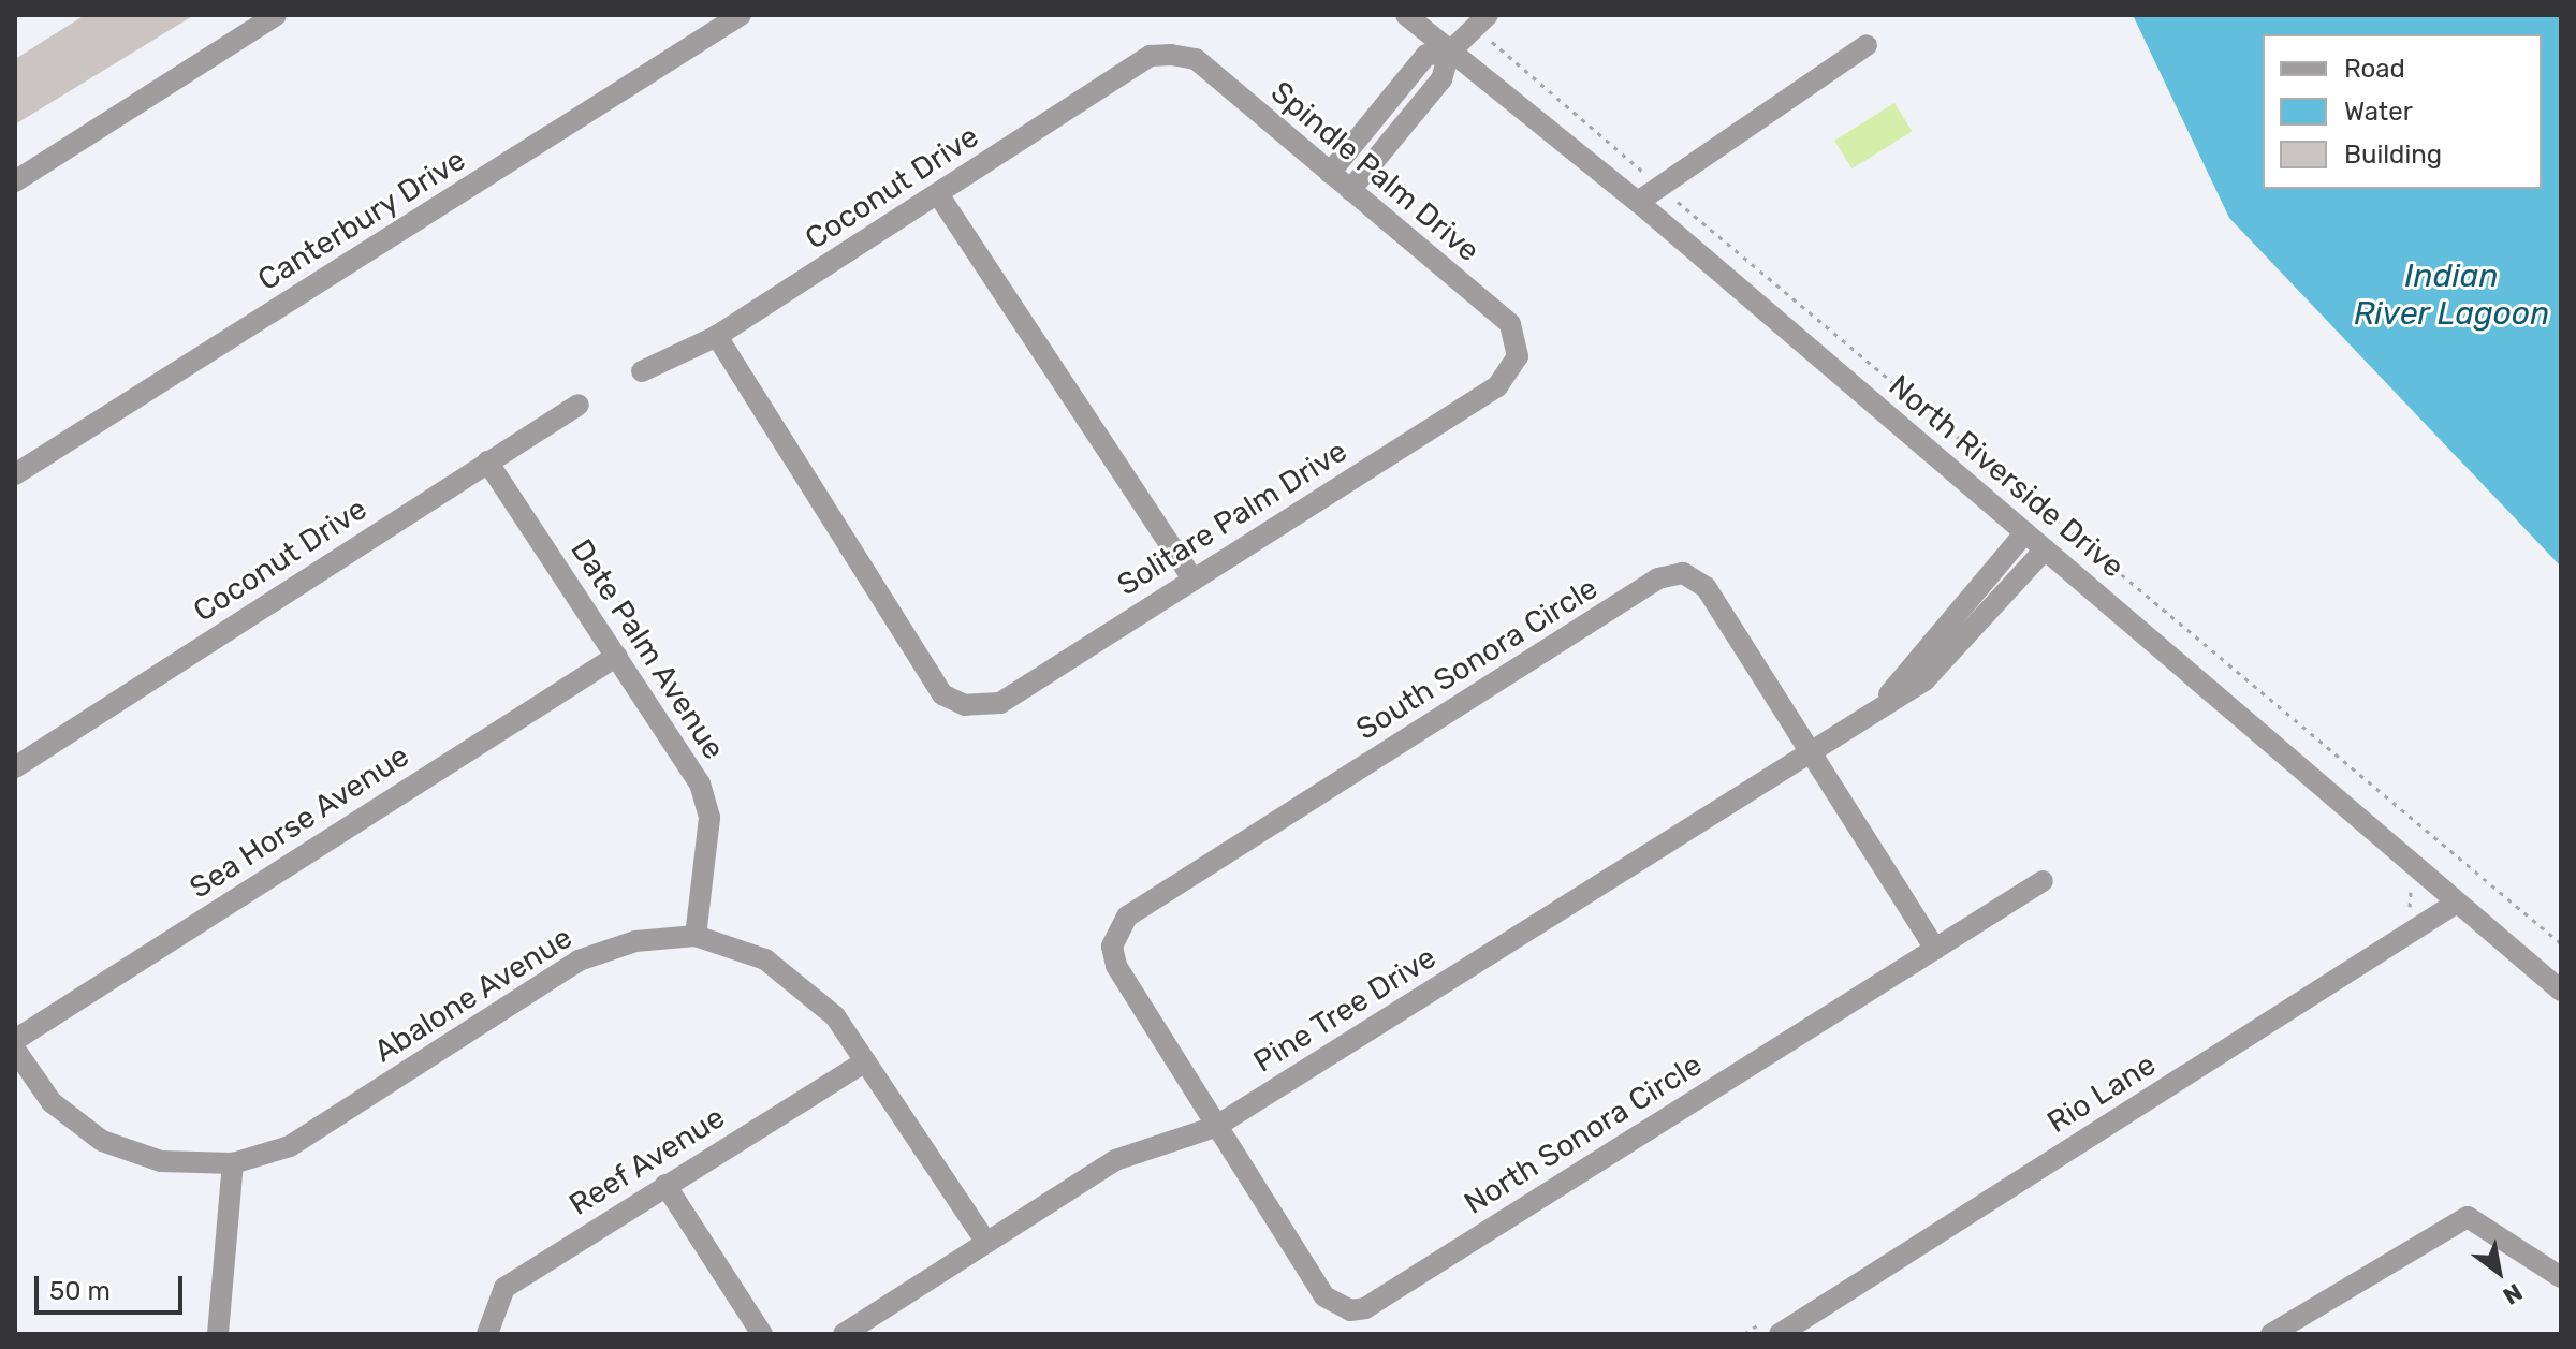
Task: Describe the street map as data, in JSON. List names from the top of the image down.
{
  "streets": {
    "street": [
      "Spindle Palm Drive",
      "Coconut Drive",
      "Canterbury Drive",
      "North Riverside Drive",
      "Solitare Palm Drive",
      "Date Palm Avenue",
      "South Sonora Circle",
      "Sea Horse Avenue",
      "Abalone Avenue",
      "Pine Tree Drive",
      "Rio Lane",
      "North Sonora Circle",
      "Reef Avenue"
    ]
  },
  "crossings": [
    ["Spindle Palm Drive", "Coconut Drive"],
    ["Spindle Palm Drive", "Solitare Palm Drive"],
    ["Coconut Drive", "Solitare Palm Drive"],
    ["Coconut Drive", "Date Palm Avenue"],
    ["North Riverside Drive", "Pine Tree Drive"],
    ["North Riverside Drive", "Rio Lane"],
    ["Date Palm Avenue", "Sea Horse Avenue"],
    ["Date Palm Avenue", "Abalone Avenue"],
    ["South Sonora Circle", "Pine Tree Drive"],
    ["South Sonora Circle", "North Sonora Circle"],
    ["Abalone Avenue", "Pine Tree Drive"],
    ["Abalone Avenue", "Reef Avenue"],
    ["Pine Tree Drive", "North Sonora Circle"]
  ],
  "water": ["Indian River Lagoon"],
  "legend": ["Road", "Water", "Building"],
  "scale_bar": "50 m",
  "north": "bottom right"
}
